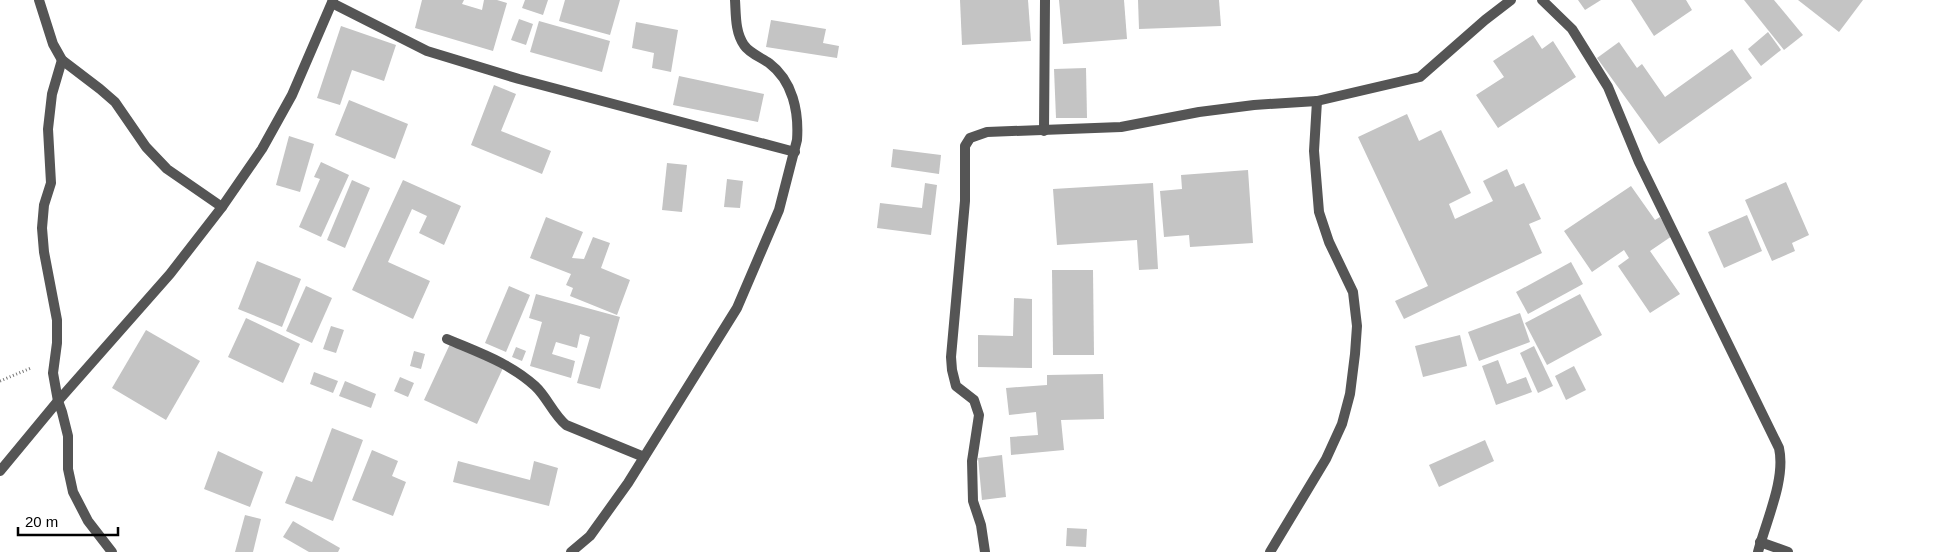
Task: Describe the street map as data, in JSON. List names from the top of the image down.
{
  "scale_bar": "20 m"
}
